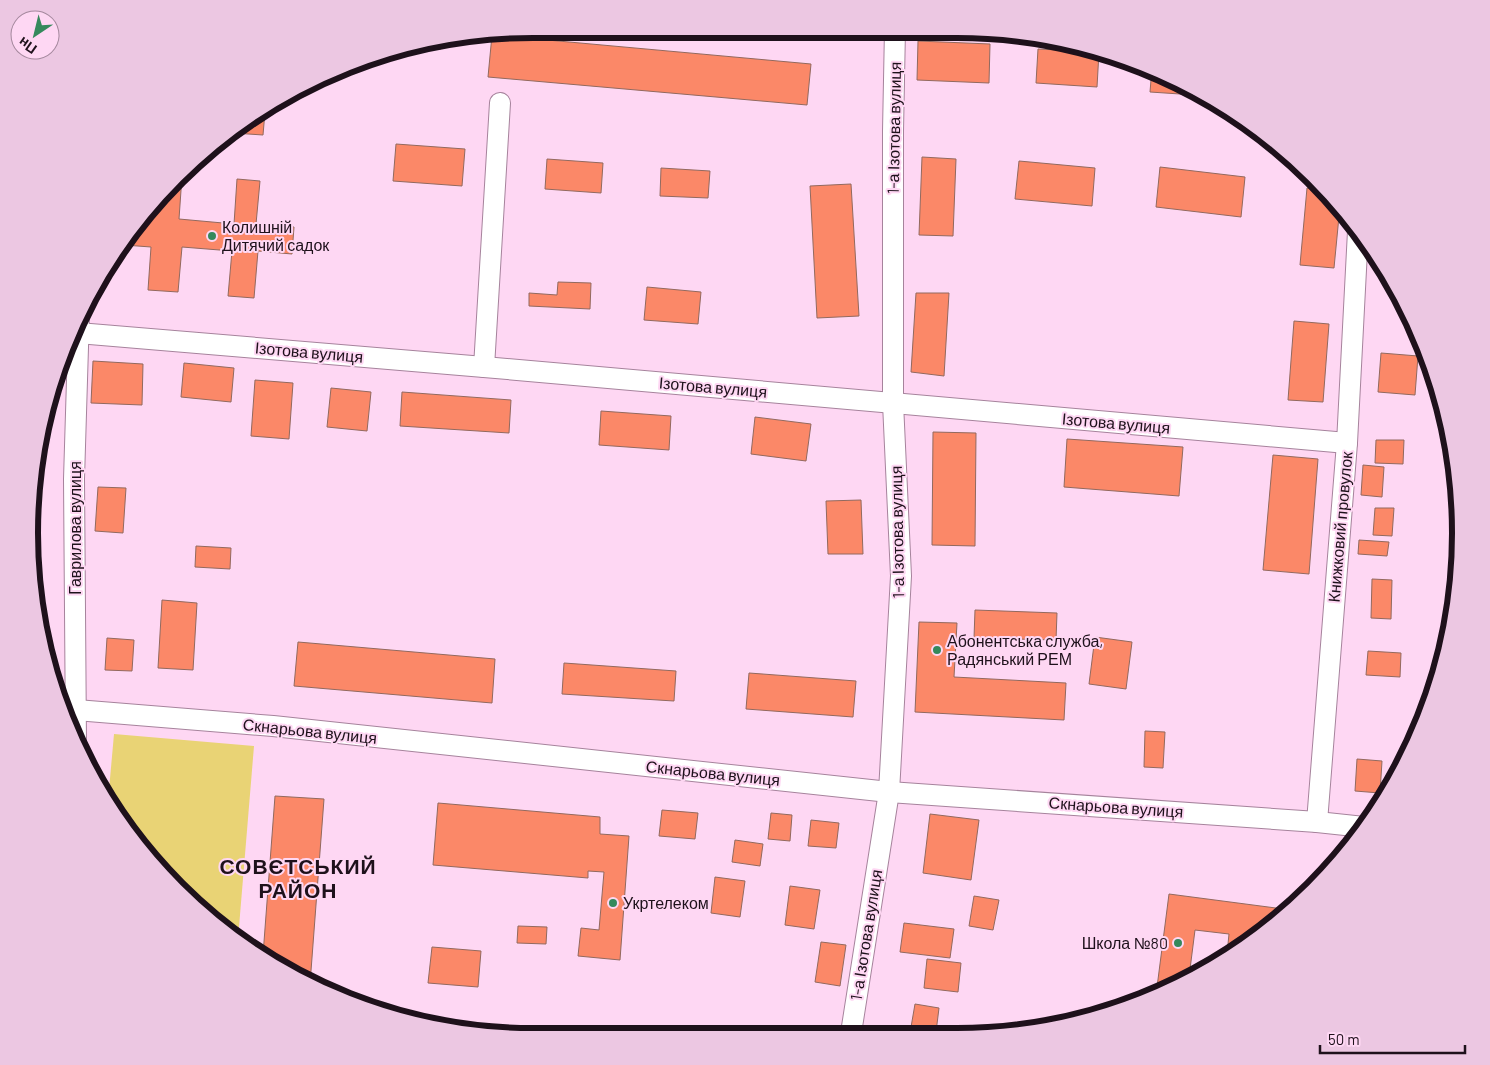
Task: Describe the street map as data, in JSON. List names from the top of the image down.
{
  "streets": {
    "street": [
      "1-а Ізотова вулиця",
      "Ізотова вулиця",
      "Книжковий провулок",
      "Гаврилова вулиця",
      "Скнарьова вулиця"
    ]
  },
  "crossings": [
    ["1-а Ізотова вулиця", "Ізотова вулиця"],
    ["1-а Ізотова вулиця", "Скнарьова вулиця"],
    ["Ізотова вулиця", "Книжковий провулок"],
    ["Книжковий провулок", "Скнарьова вулиця"]
  ],
  "districts": ["СОВЄТСЬКИЙ РАЙОН"],
  "places": [
    "Колишній Дитячий садок",
    "Абонентська служба, Радянський РЕМ",
    "Укртелеком",
    "Школа №80"
  ],
  "scale_bar": "50 m",
  "north": "bottom left"
}
